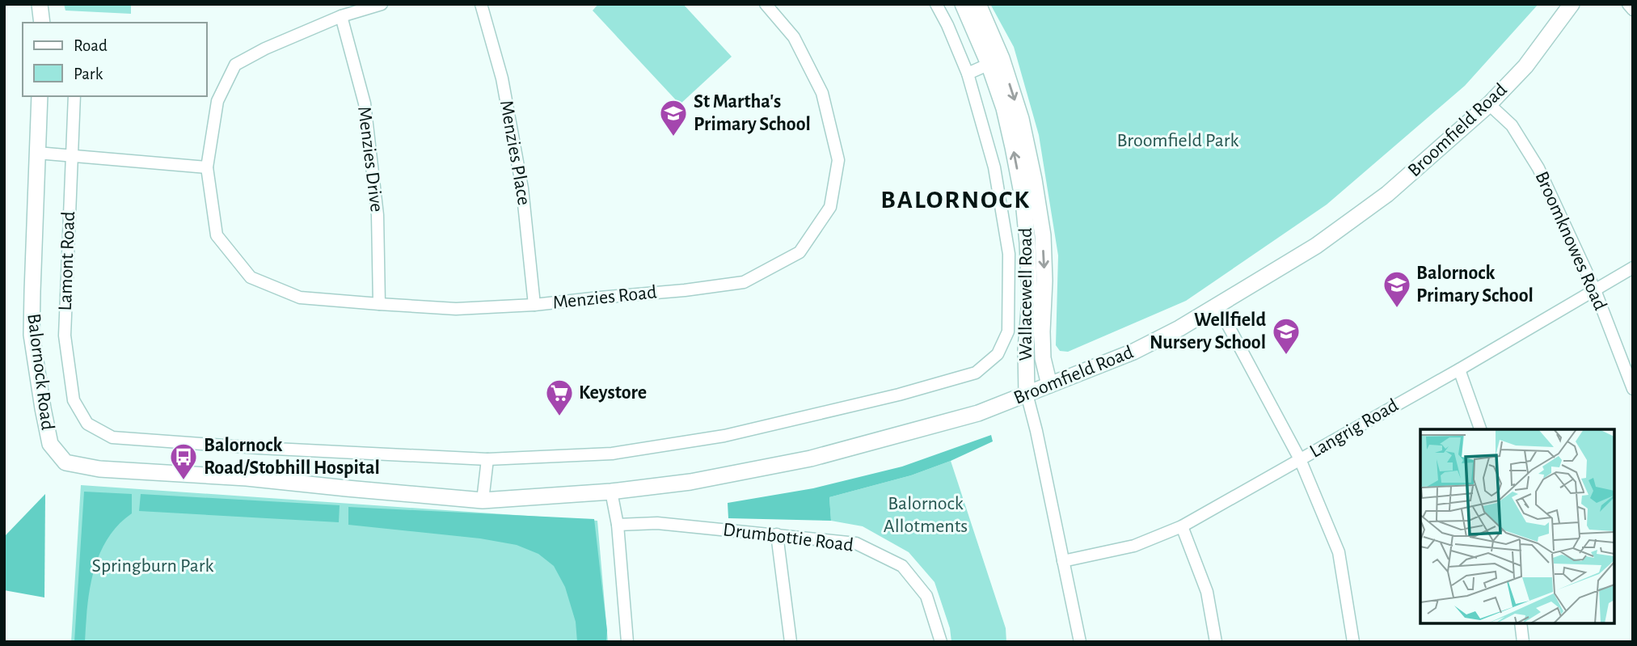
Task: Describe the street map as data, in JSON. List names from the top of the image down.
{
  "streets": {
    "street": [
      "Broomfield Road",
      "Menzies Place",
      "Menzies Drive",
      "Broomknowes Road",
      "Lamont Road",
      "Wallacewell Road",
      "Menzies Road",
      "Balornock Road",
      "Langrig Road",
      "Drumbottie Road"
    ]
  },
  "crossings": [
    ["Broomfield Road", "Broomknowes Road"],
    ["Broomfield Road", "Wallacewell Road"],
    ["Broomfield Road", "Balornock Road"],
    ["Menzies Place", "Menzies Road"],
    ["Menzies Drive", "Menzies Road"],
    ["Broomknowes Road", "Langrig Road"],
    ["Lamont Road", "Balornock Road"],
    ["Wallacewell Road", "Balornock Road"]
  ],
  "districts": ["BALORNOCK"],
  "parks": ["Broomfield Park", "Balornock Allotments", "Springburn Park"],
  "places": {
    "school or university": ["St Martha's Primary School", "Balornock Primary School", "Wellfield Nursery School"],
    "supermarket": ["Keystore"],
    "bus stop": ["Balornock Road/Stobhill Hospital"]
  },
  "legend": ["Road", "Park"]
}
